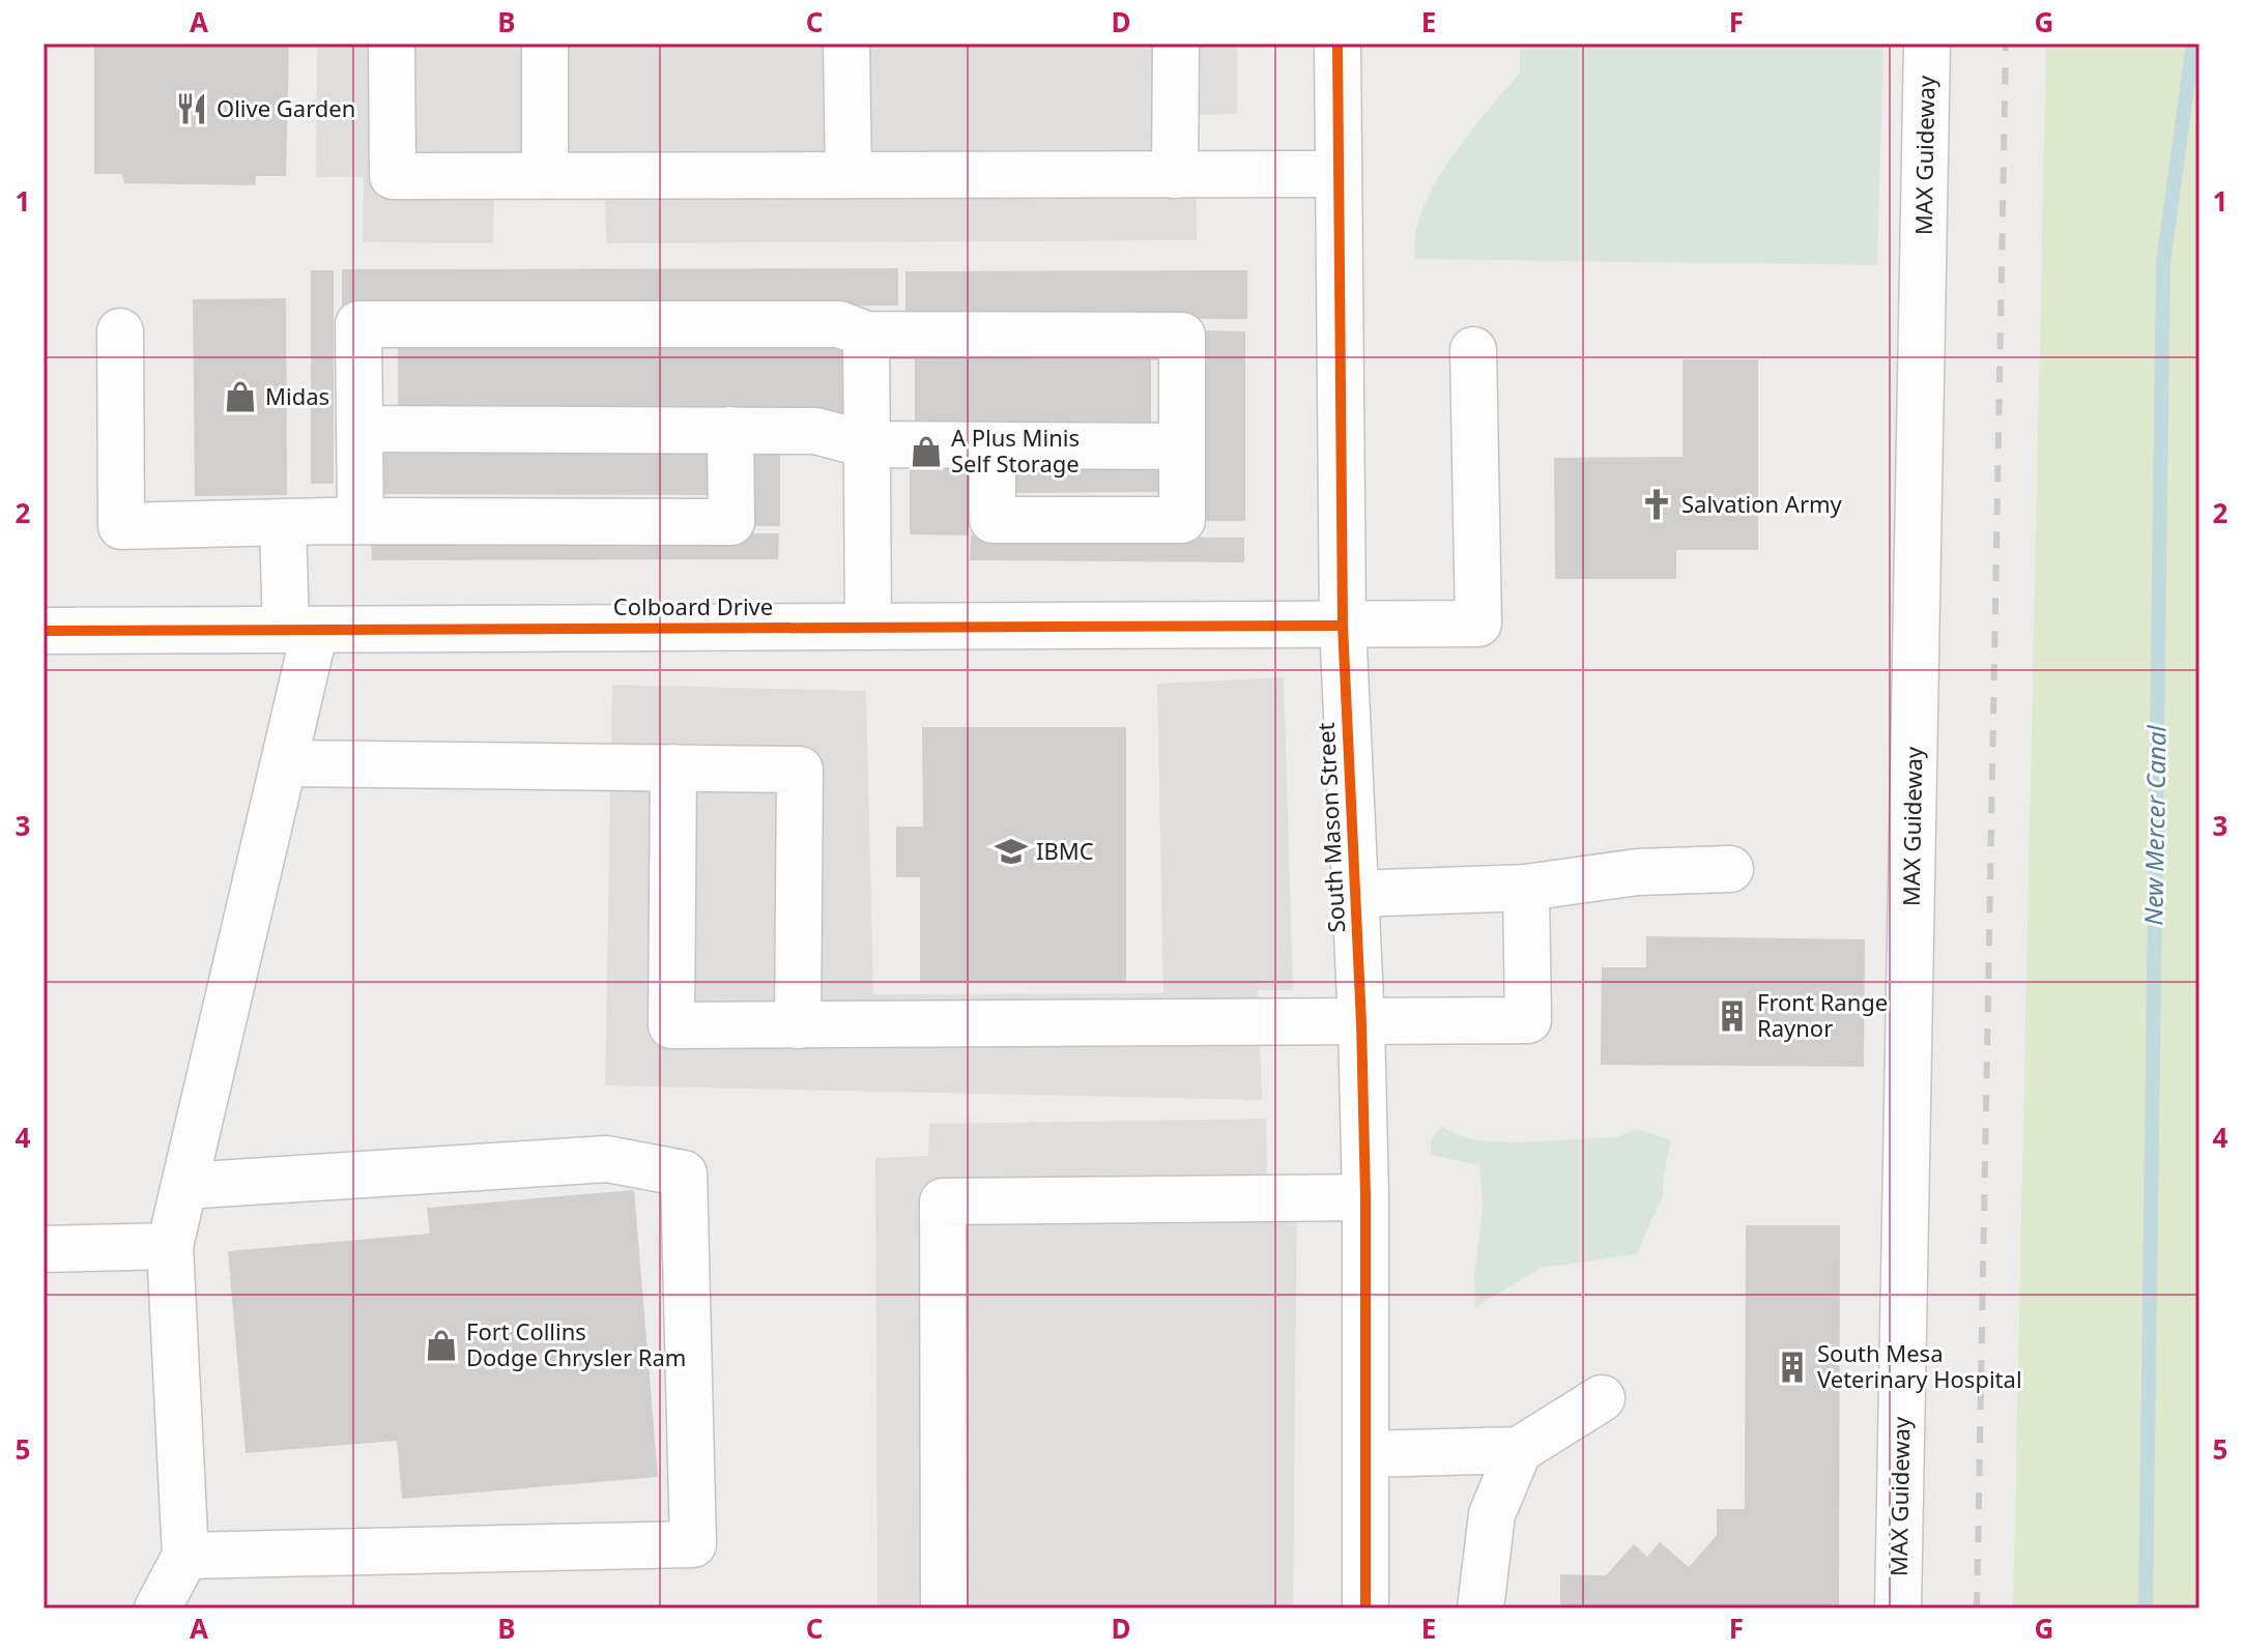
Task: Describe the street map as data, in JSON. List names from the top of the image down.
{
  "streets": {
    "street": ["MAX Guideway", "Colboard Drive", "South Mason Street"]
  },
  "crossings": [
    ["Colboard Drive", "South Mason Street"]
  ],
  "water": ["New Mercer Canal"],
  "places": {
    "restaurant": ["Olive Garden"],
    "shop": ["Midas", "A Plus Minis Self Storage", "Fort Collins Dodge Chrysler Ram"],
    "church": ["Salvation Army"],
    "school or university": ["IBMC"],
    "building": ["Front Range Raynor", "South Mesa Veterinary Hospital"]
  },
  "grid": {
    "columns": [
      "A",
      "B",
      "C",
      "D",
      "E",
      "F",
      "G"
    ],
    "rows": [
      "1",
      "2",
      "3",
      "4",
      "5"
    ]
  }
}
